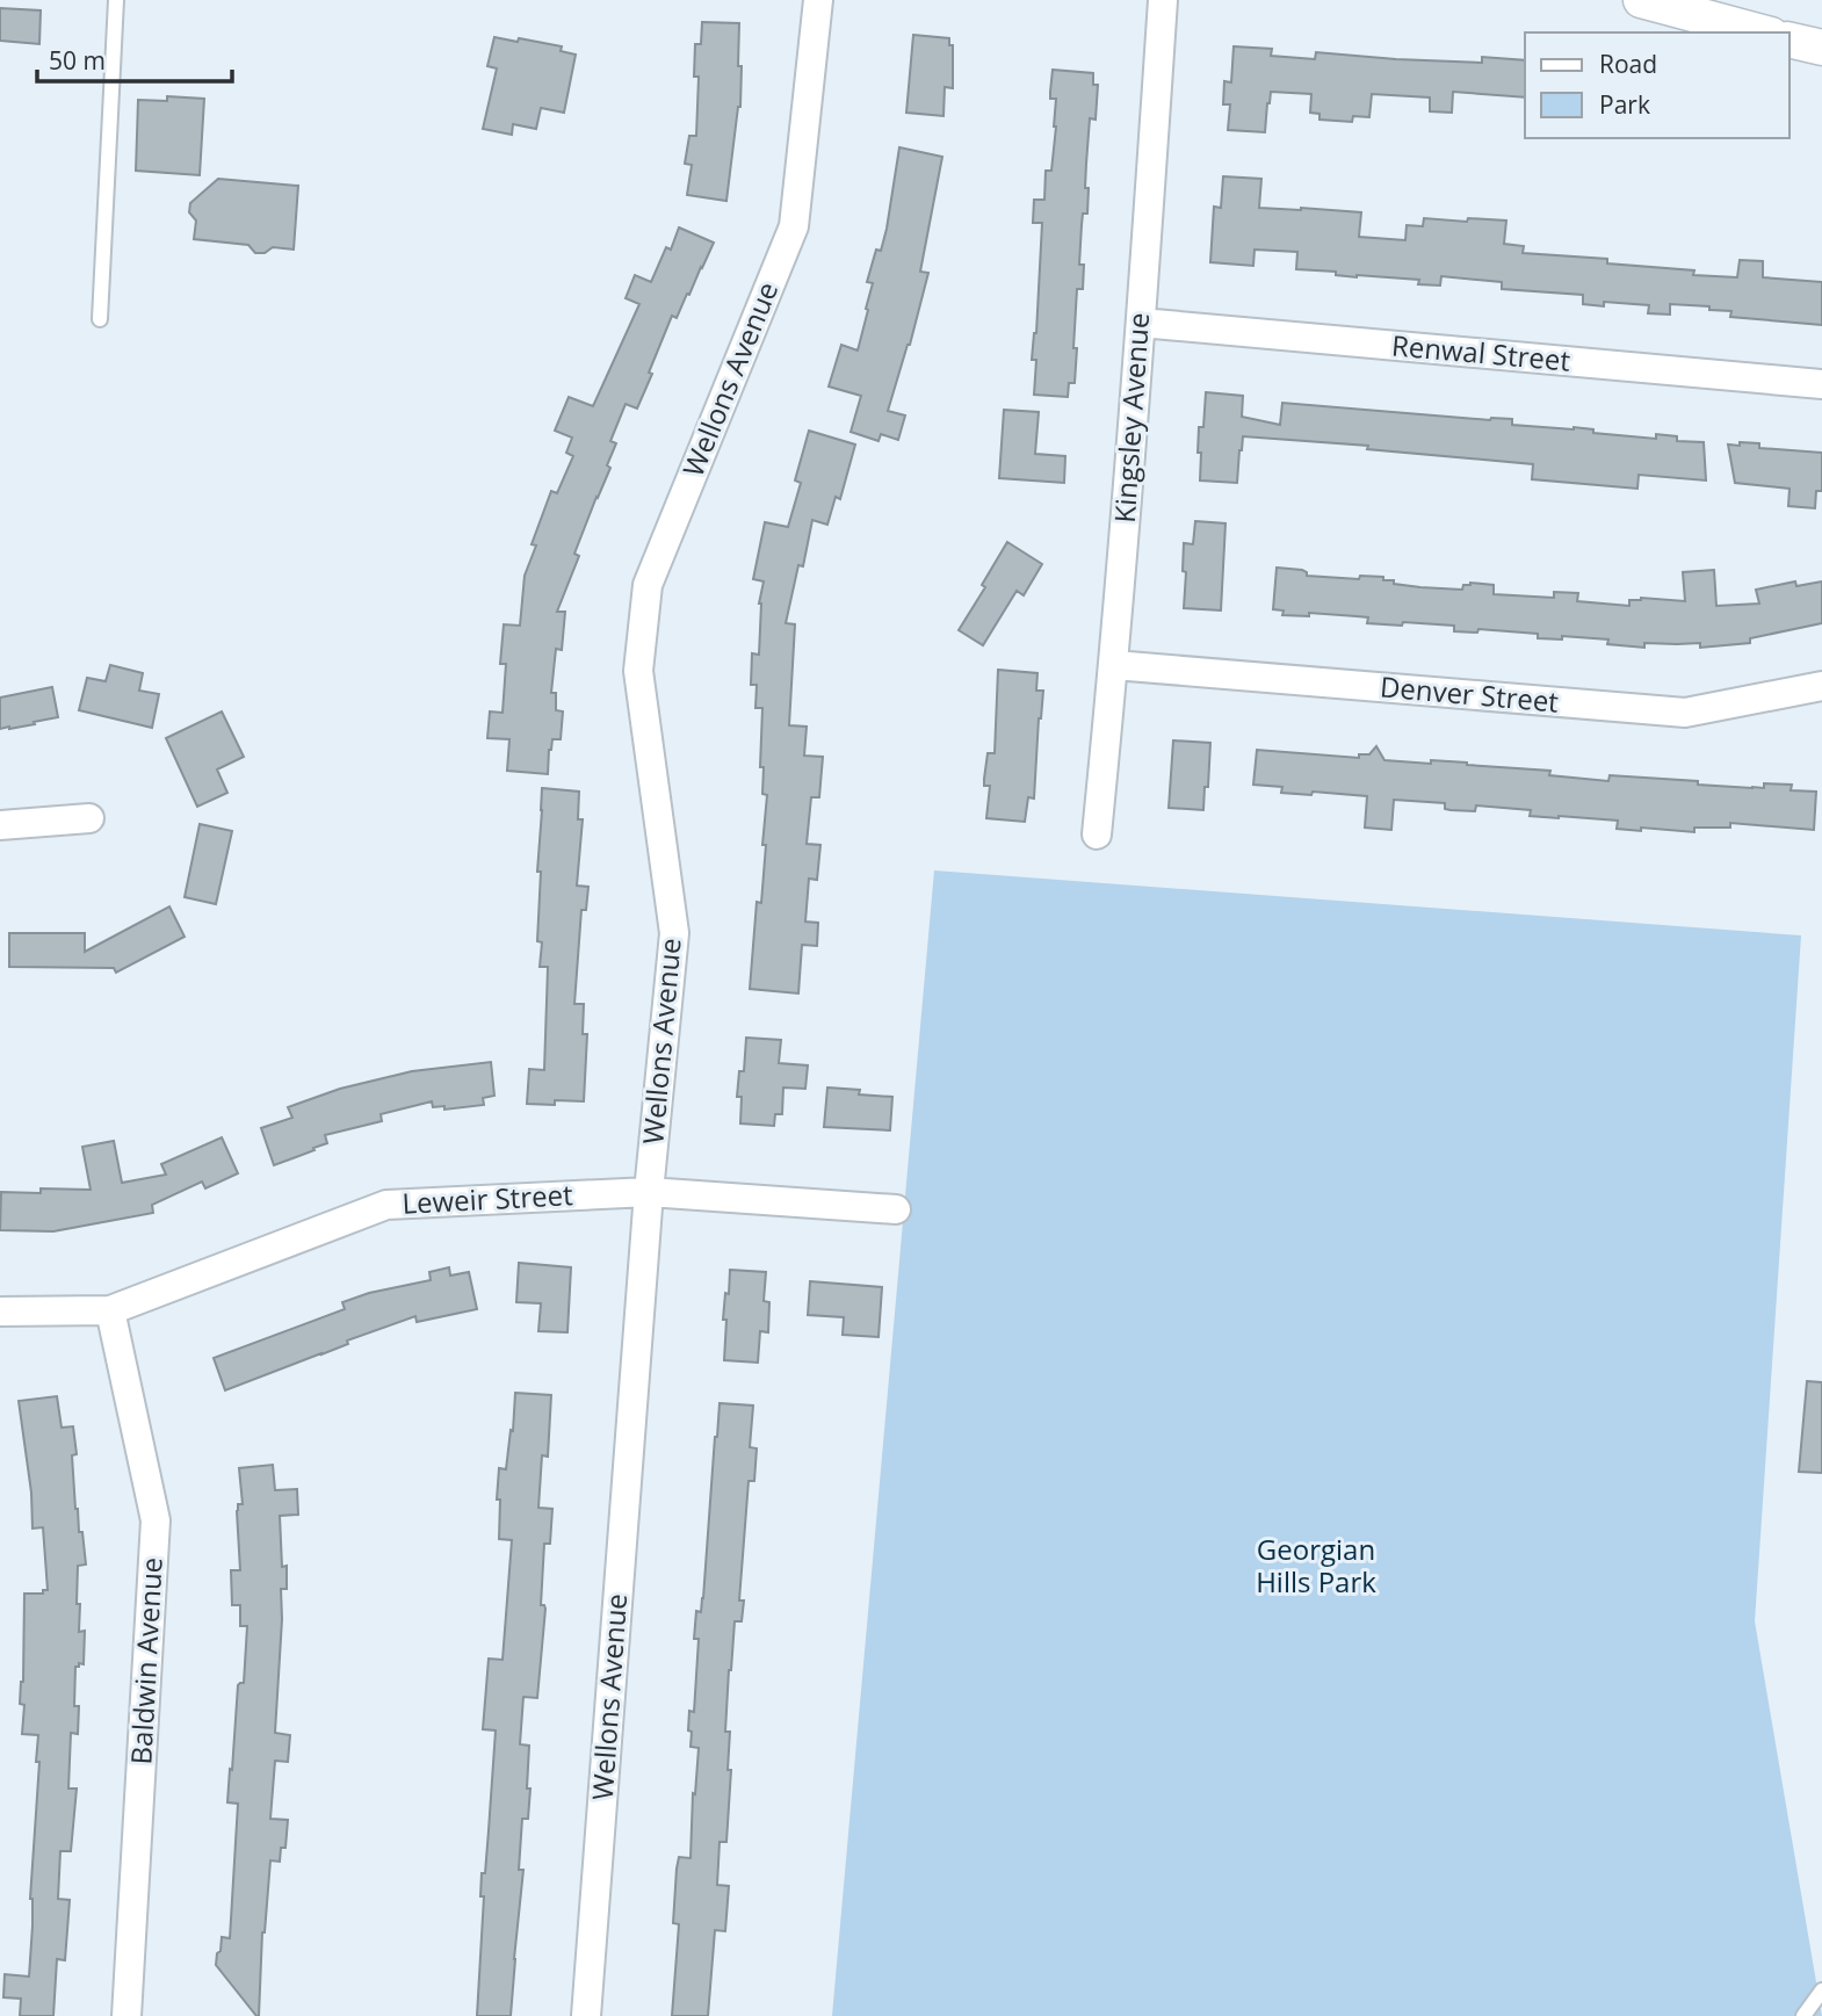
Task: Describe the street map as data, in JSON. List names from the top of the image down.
{
  "streets": {
    "street": [
      "Renwal Street",
      "Wellons Avenue",
      "Kingsley Avenue",
      "Denver Street",
      "Leweir Street",
      "Baldwin Avenue"
    ]
  },
  "crossings": [
    ["Renwal Street", "Kingsley Avenue"],
    ["Wellons Avenue", "Leweir Street"],
    ["Kingsley Avenue", "Denver Street"],
    ["Leweir Street", "Baldwin Avenue"]
  ],
  "parks": ["Georgian Hills Park"],
  "legend": ["Road", "Park"],
  "scale_bar": "50 m"
}
